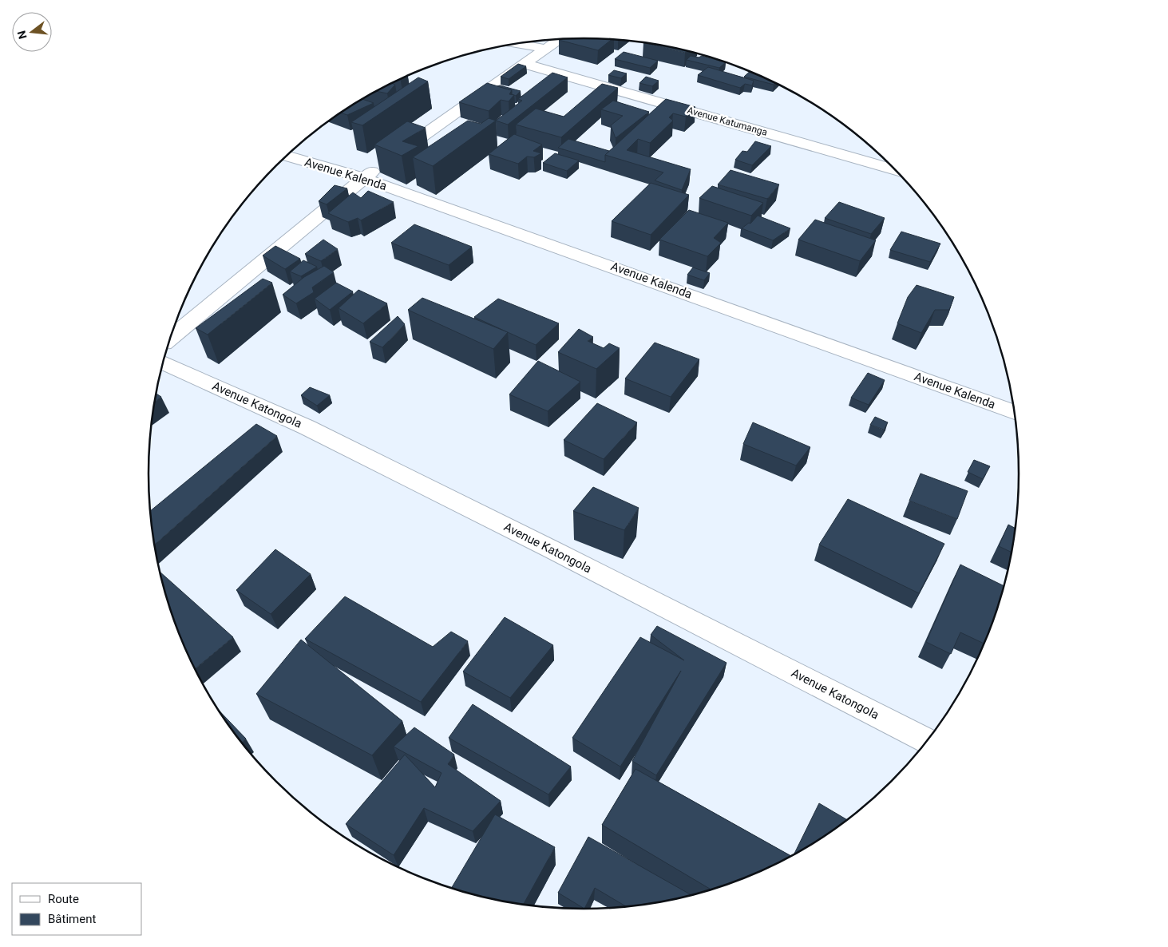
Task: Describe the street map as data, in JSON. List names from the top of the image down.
{
  "streets": {
    "street": ["Avenue Katumanga", "Avenue Kalenda", "Avenue Katongola"]
  },
  "legend": ["Route", "Bâtiment"],
  "north": "left"
}
